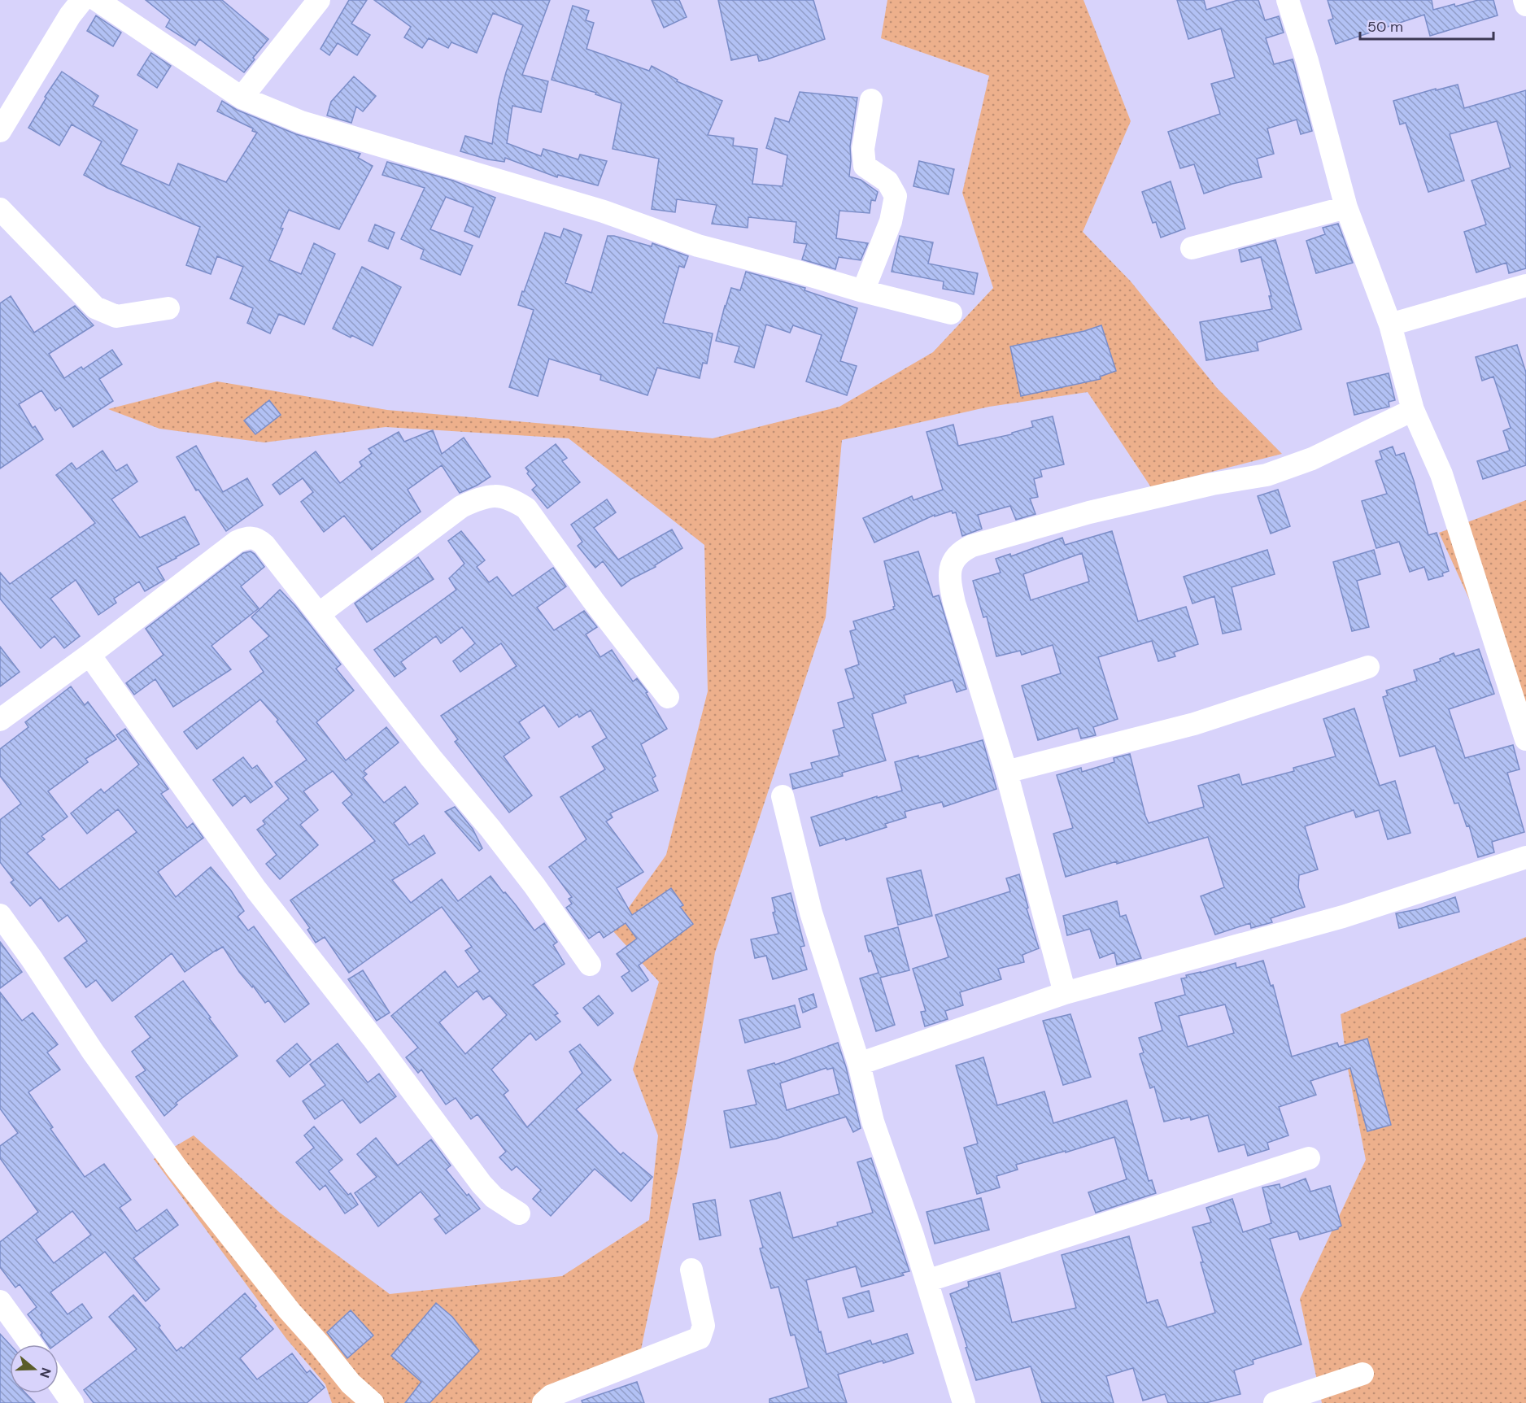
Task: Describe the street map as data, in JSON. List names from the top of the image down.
{
  "scale_bar": "50 m",
  "north": "right"
}
